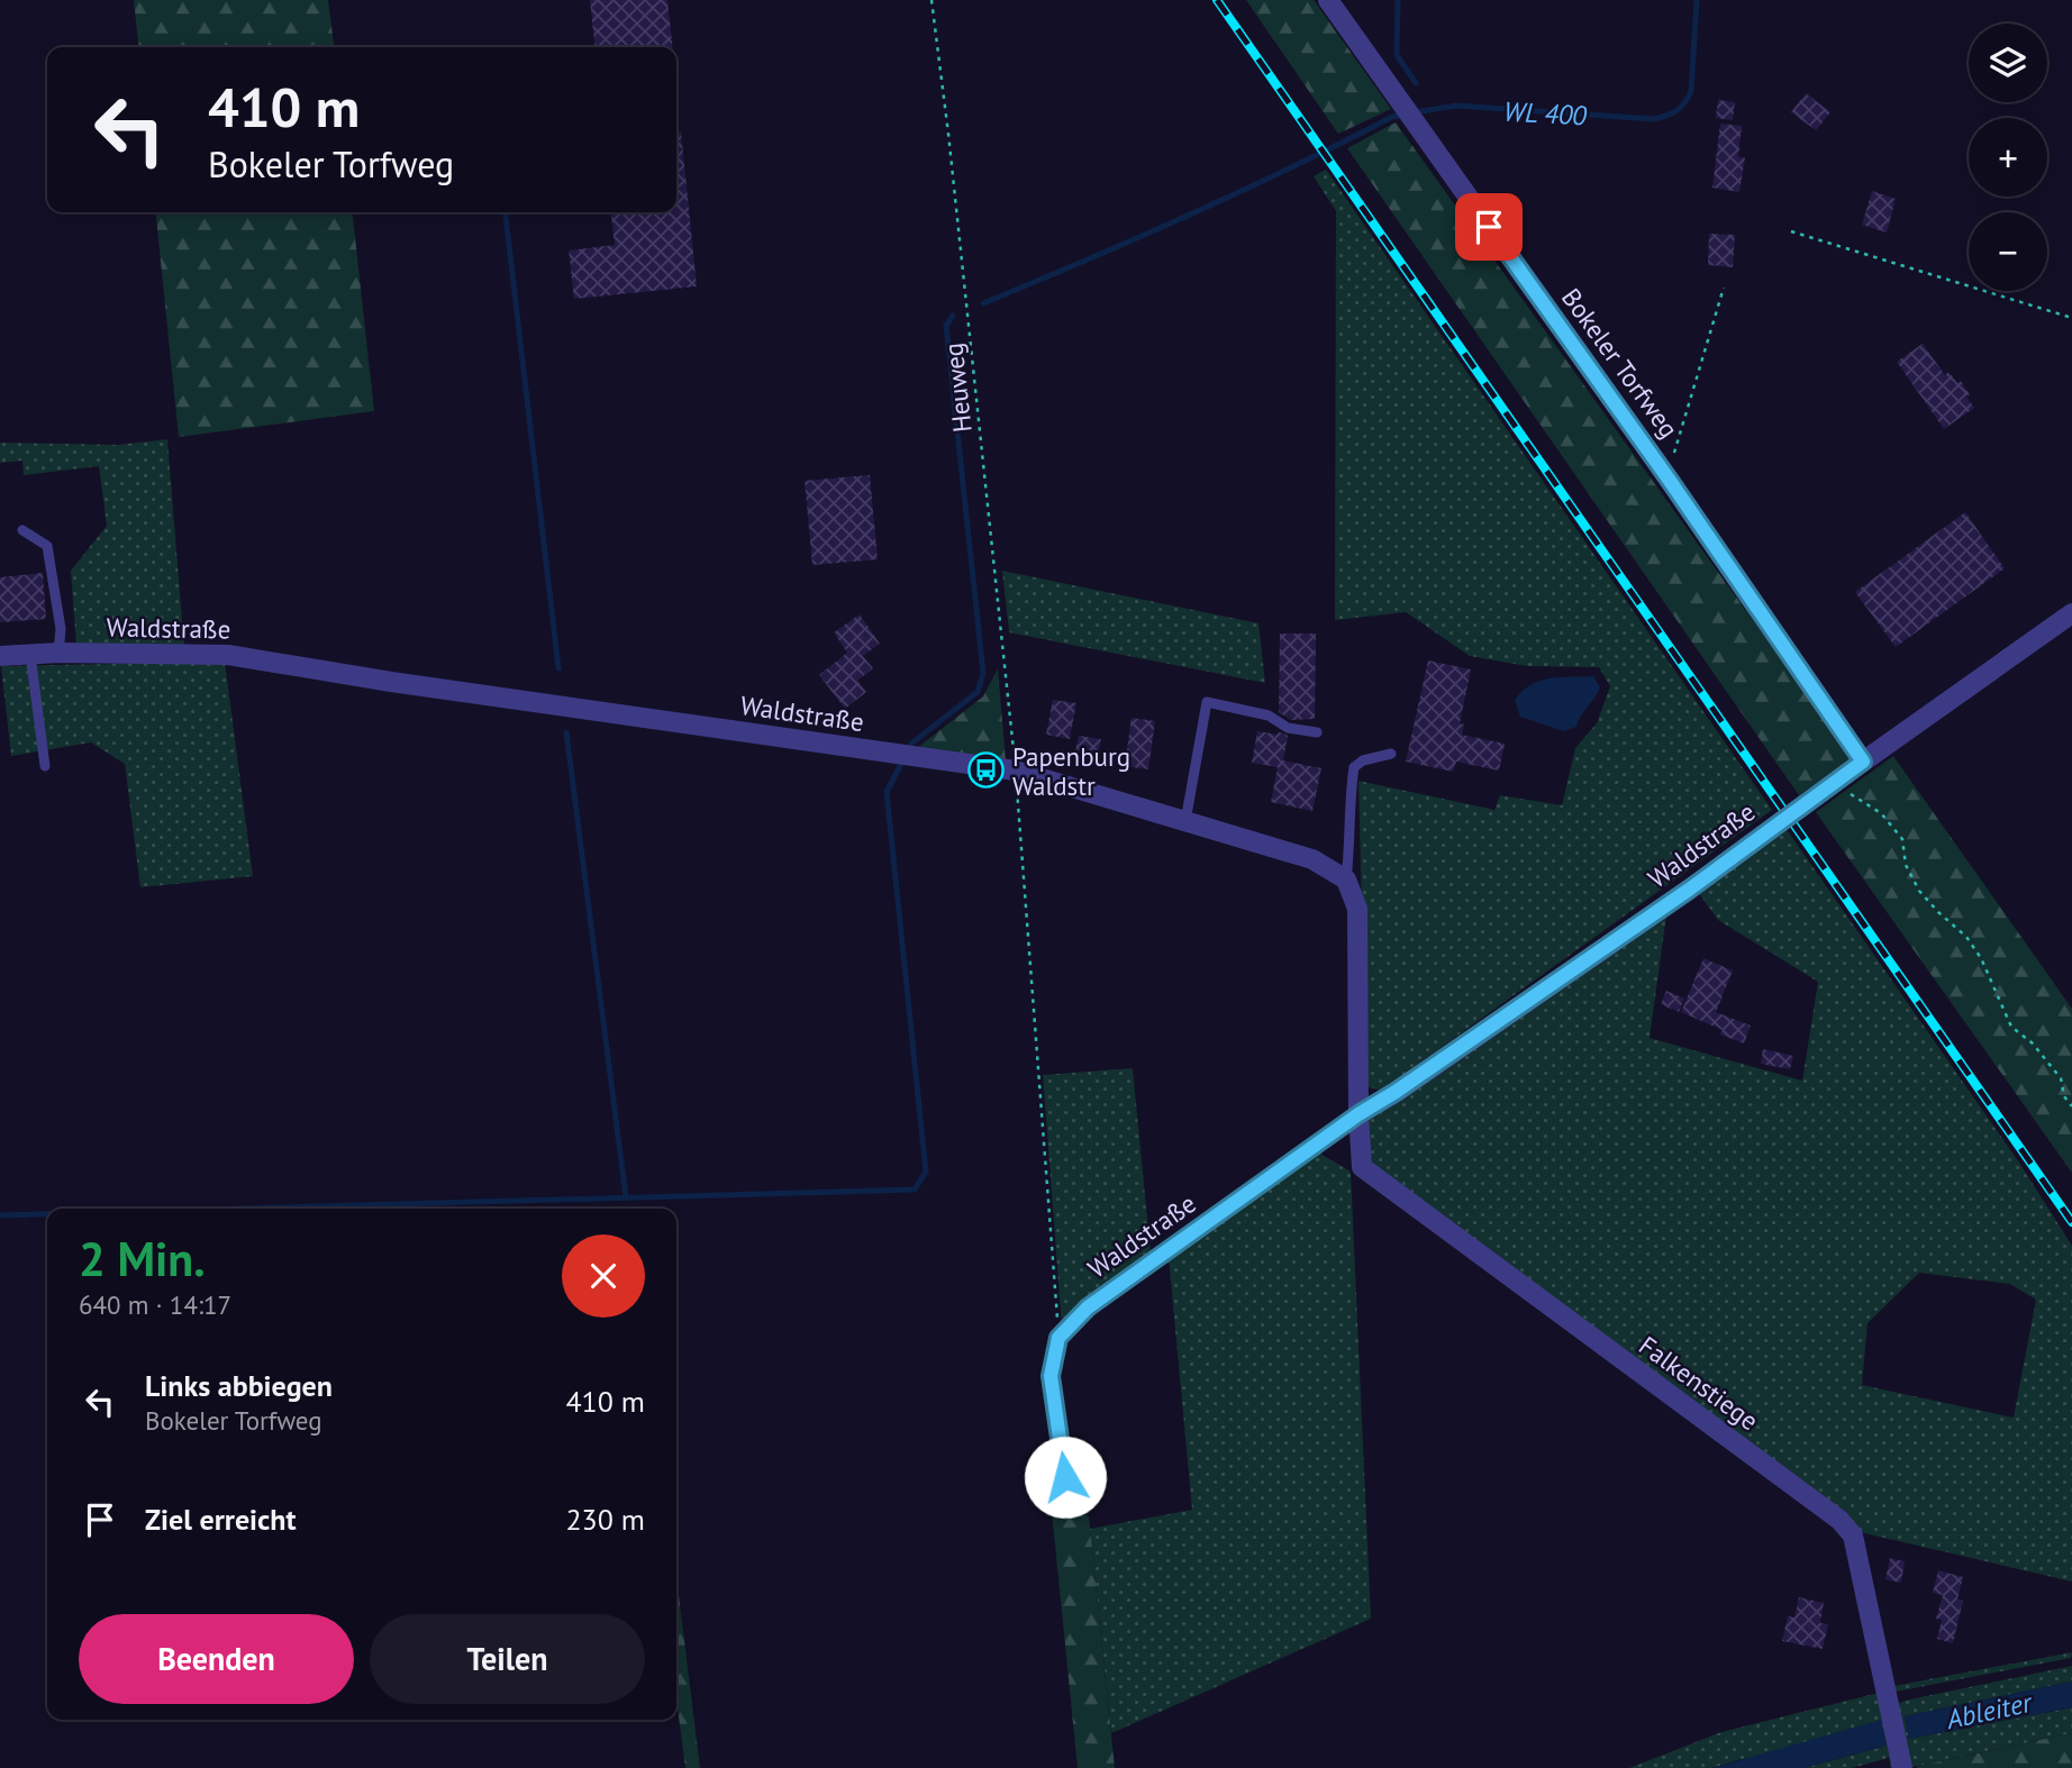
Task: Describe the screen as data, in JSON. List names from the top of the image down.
{
  "streets": {
    "street": ["Bokeler Torfweg", "Waldstraße", "Falkenstiege"],
    "path": ["Heuweg"]
  },
  "crossings": [
    ["Bokeler Torfweg", "Waldstraße"],
    ["Heuweg", "Waldstraße"],
    ["Waldstraße", "Falkenstiege"]
  ],
  "water": ["WL 400", "Ableiter"],
  "places": {
    "bus stop": ["Papenburg Waldstr"]
  },
  "page": {
    "map_buttons": ["+", "−"],
    "turn": ["410 m", "Bokeler Torfweg"],
    "heading": ["2 Min.", "640 m · 14:17"],
    "list": [
      {
        "name": "Links abbiegen",
        "note": "Bokeler Torfweg",
        "value": "410 m"
      },
      {
        "name": "Ziel erreicht",
        "value": "230 m"
      }
    ],
    "buttons": ["Beenden", "Teilen"]
  }
}
